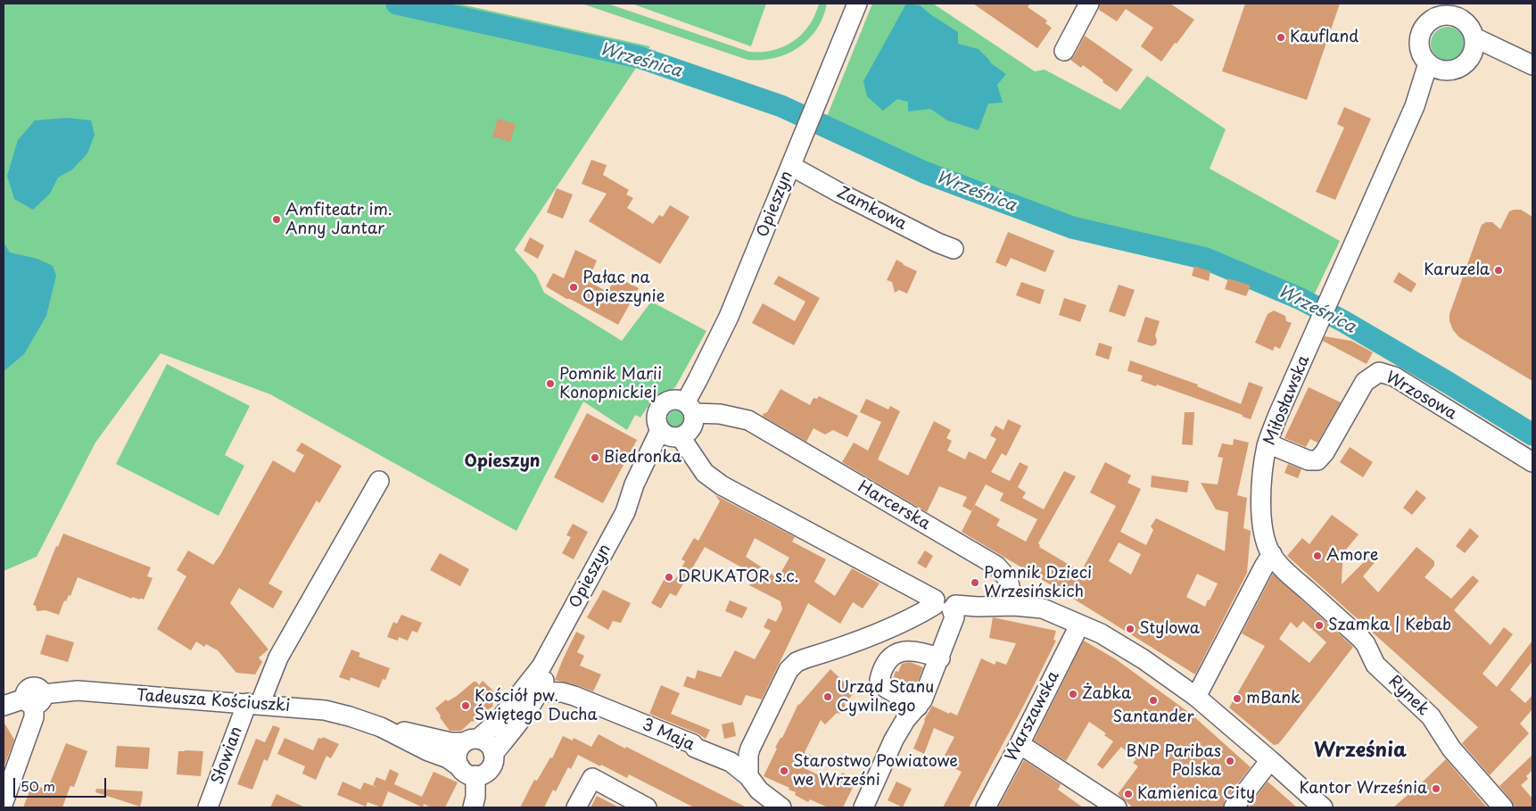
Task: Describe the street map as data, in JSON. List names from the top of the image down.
{
  "streets": {
    "street": [
      "Opieszyn",
      "Zamkowa",
      "Wrzosowa",
      "Miłosławska",
      "Harcerska",
      "Rynek",
      "Tadeusza Kościuszki",
      "Warszawska",
      "3 Maja",
      "Słowian"
    ]
  },
  "crossings": [
    ["Opieszyn", "Zamkowa"],
    ["Opieszyn", "Harcerska"],
    ["Opieszyn", "Tadeusza Kościuszki"],
    ["Opieszyn", "3 Maja"],
    ["Wrzosowa", "Miłosławska"],
    ["Miłosławska", "Rynek"],
    ["Tadeusza Kościuszki", "Słowian"]
  ],
  "districts": ["Opieszyn", "Września"],
  "water": ["Wrześnica"],
  "places": [
    "Kaufland",
    "Amfiteatr im. Anny Jantar",
    "Karuzela",
    "Pałac na Opieszynie",
    "Pomnik Marii Konopnickiej",
    "Biedronka",
    "Amore",
    "DRUKATOR s.c.",
    "Pomnik Dzieci Wrzesińskich",
    "Szamka | Kebab",
    "Stylowa",
    "Żabka",
    "Urząd Stanu Cywilnego",
    "mBank",
    "Santander",
    "Kościół pw. Świętego Ducha",
    "BNP Paribas Polska",
    "Starostwo Powiatowe we Wrześni",
    "Kantor Września",
    "Kamienica City"
  ],
  "scale_bar": "50 m"
}
